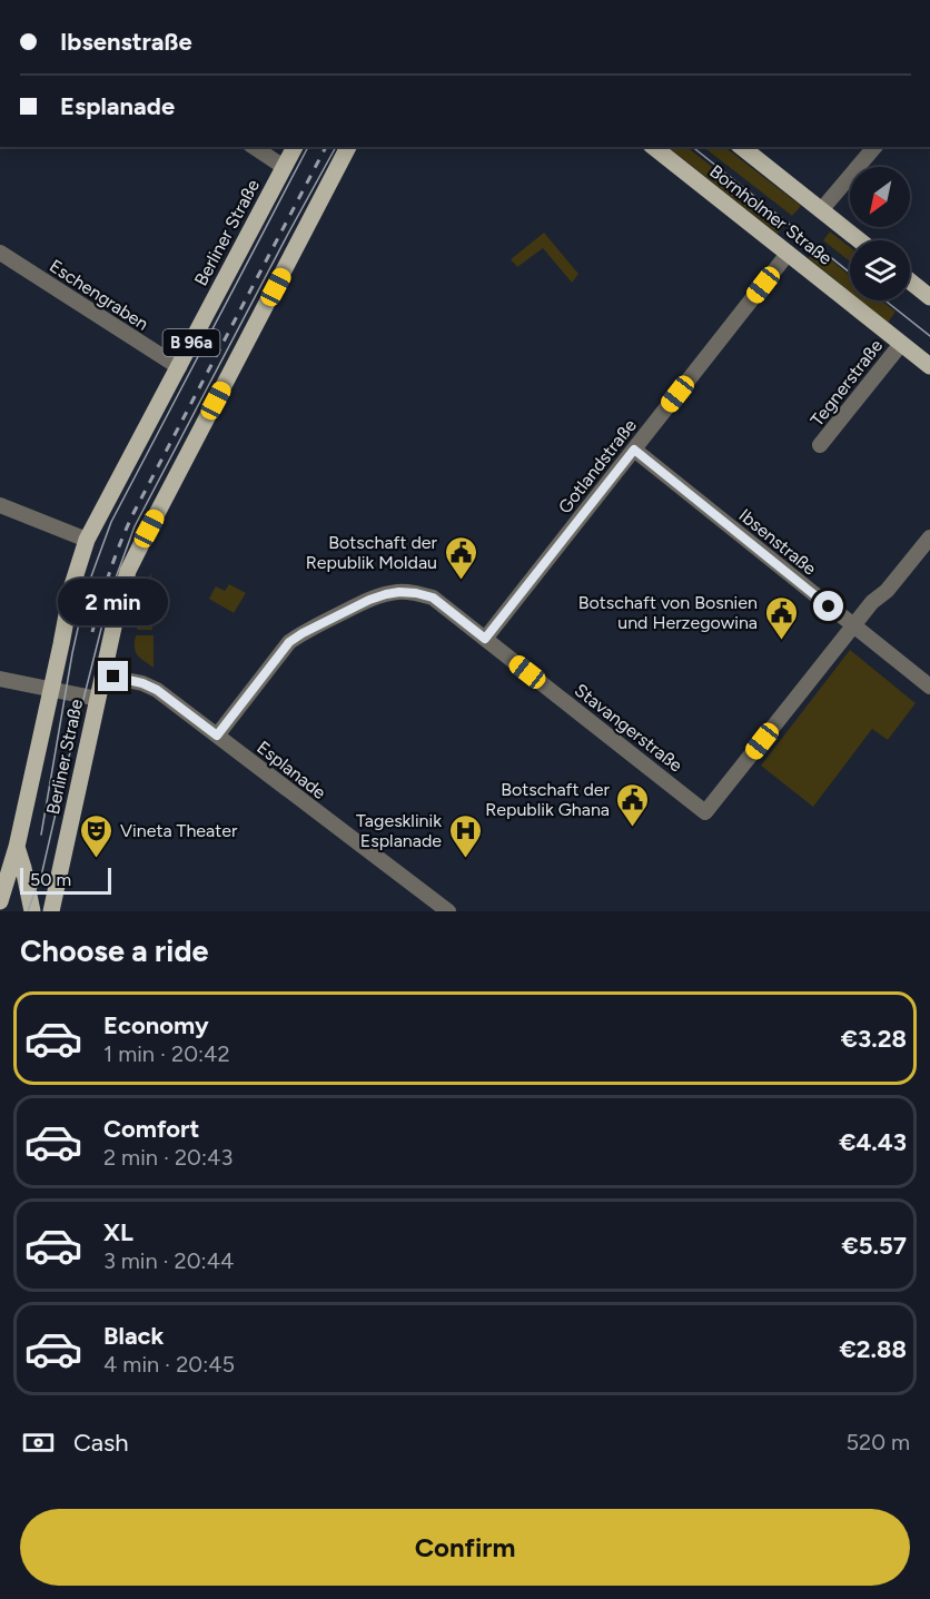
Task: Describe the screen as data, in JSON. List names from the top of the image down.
{
  "streets": {
    "main road": ["Bornholmer Straße", "Berliner Straße", "B 96a"],
    "street": [
      "Eschengraben",
      "Tegnerstraße",
      "Gotlandstraße",
      "Ibsenstraße",
      "Stavangerstraße",
      "Esplanade"
    ]
  },
  "crossings": [
    ["Bornholmer Straße", "Tegnerstraße"],
    ["Bornholmer Straße", "Gotlandstraße"],
    ["Berliner Straße", "Eschengraben"],
    ["Berliner Straße", "B 96a"],
    ["Berliner Straße", "Esplanade"],
    ["Gotlandstraße", "Ibsenstraße"],
    ["Gotlandstraße", "Stavangerstraße"],
    ["Ibsenstraße", "Stavangerstraße"],
    ["Stavangerstraße", "Esplanade"]
  ],
  "places": {
    "public building": ["Botschaft der Republik Moldau", "Botschaft von Bosnien und Herzegowina", "Botschaft der Republik Ghana"],
    "theatre": ["Vineta Theater"],
    "hospital": ["Tagesklinik Esplanade"]
  },
  "scale_bar": "50 m",
  "north": "bottom left",
  "page": {
    "banner": ["Ibsenstraße", "Esplanade"],
    "bubble": "2 min",
    "scale": "50 m",
    "heading": "Choose a ride",
    "list": [
      {
        "name": "Economy",
        "note": "1 min · 20:42",
        "value": "€3.28"
      },
      {
        "name": "Comfort",
        "note": "2 min · 20:43",
        "value": "€4.43"
      },
      {
        "name": "XL",
        "note": "3 min · 20:44",
        "value": "€5.57"
      },
      {
        "name": "Black",
        "note": "4 min · 20:45",
        "value": "€2.88"
      }
    ],
    "pay": ["Cash", "520 m"],
    "buttons": "Confirm"
  }
}
